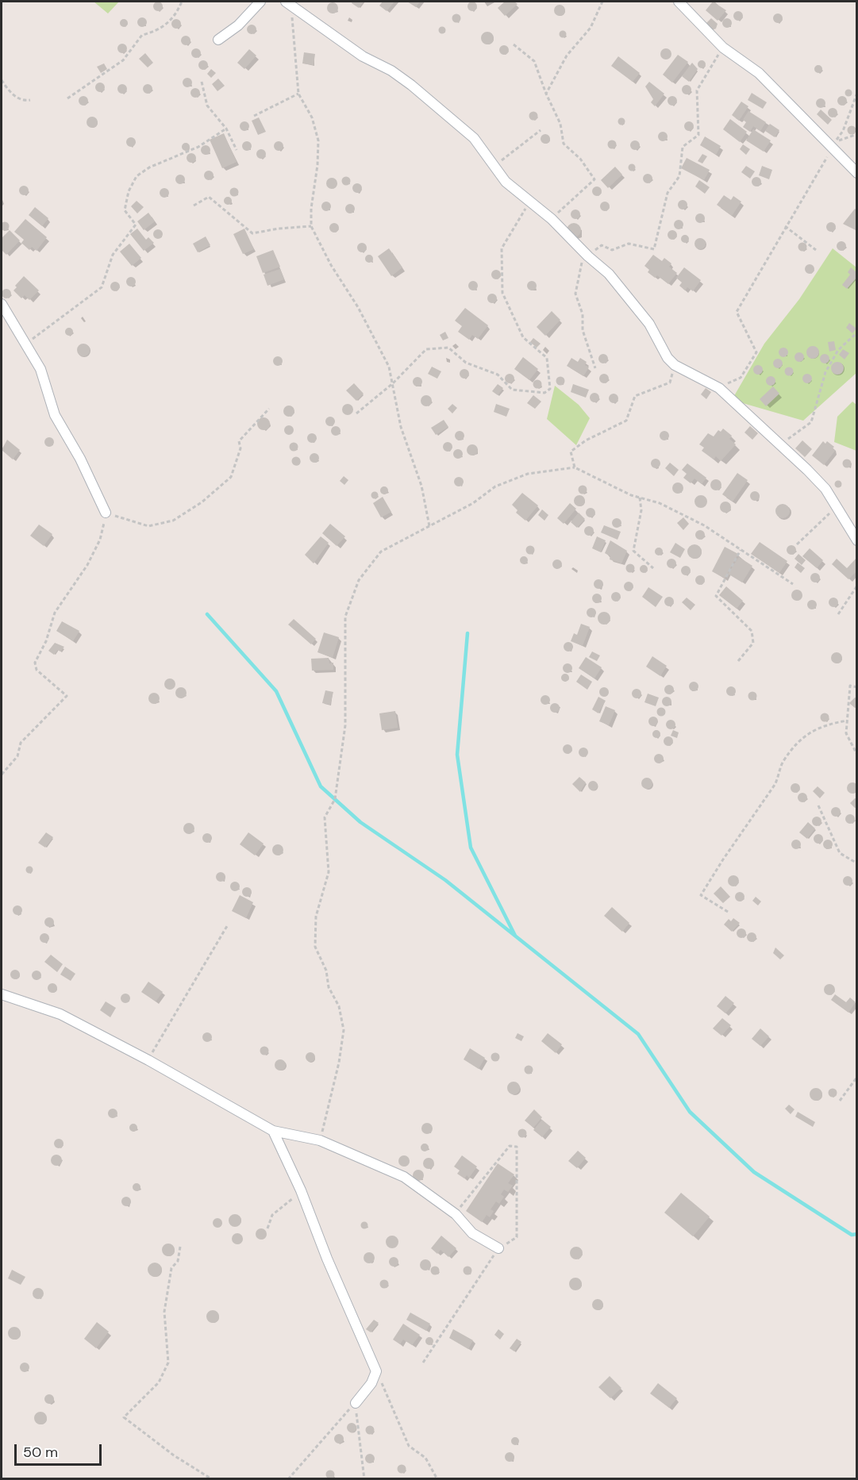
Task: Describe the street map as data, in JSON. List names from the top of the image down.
{
  "scale_bar": "50 m"
}
